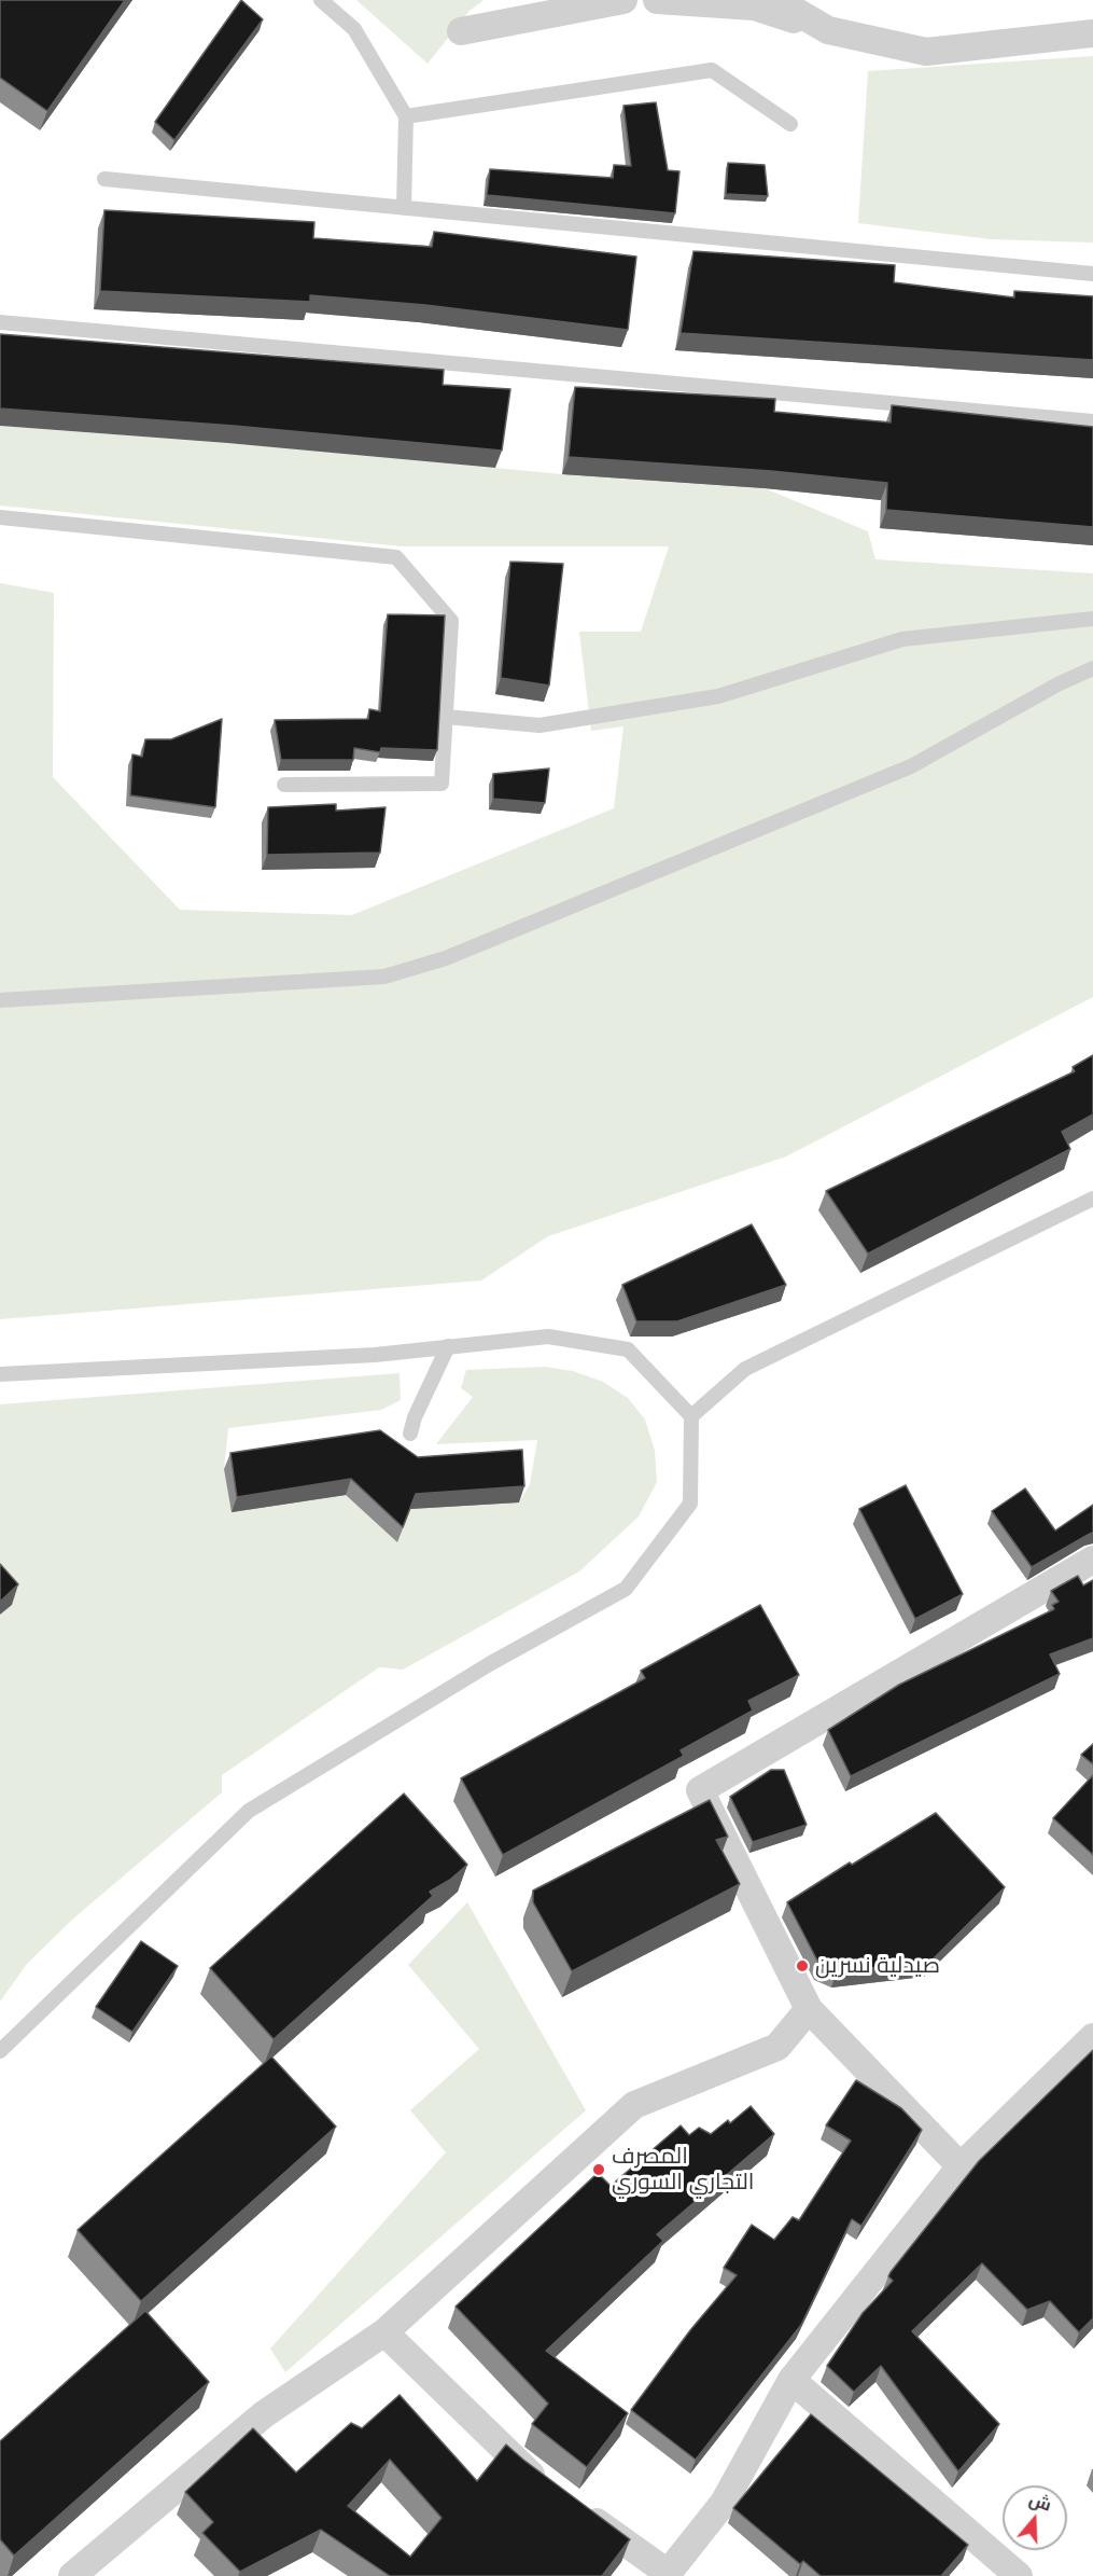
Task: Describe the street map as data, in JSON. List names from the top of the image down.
{
  "places": ["صيدلية نسرين", "المصرف التجاري السوري"],
  "north": "top"
}
